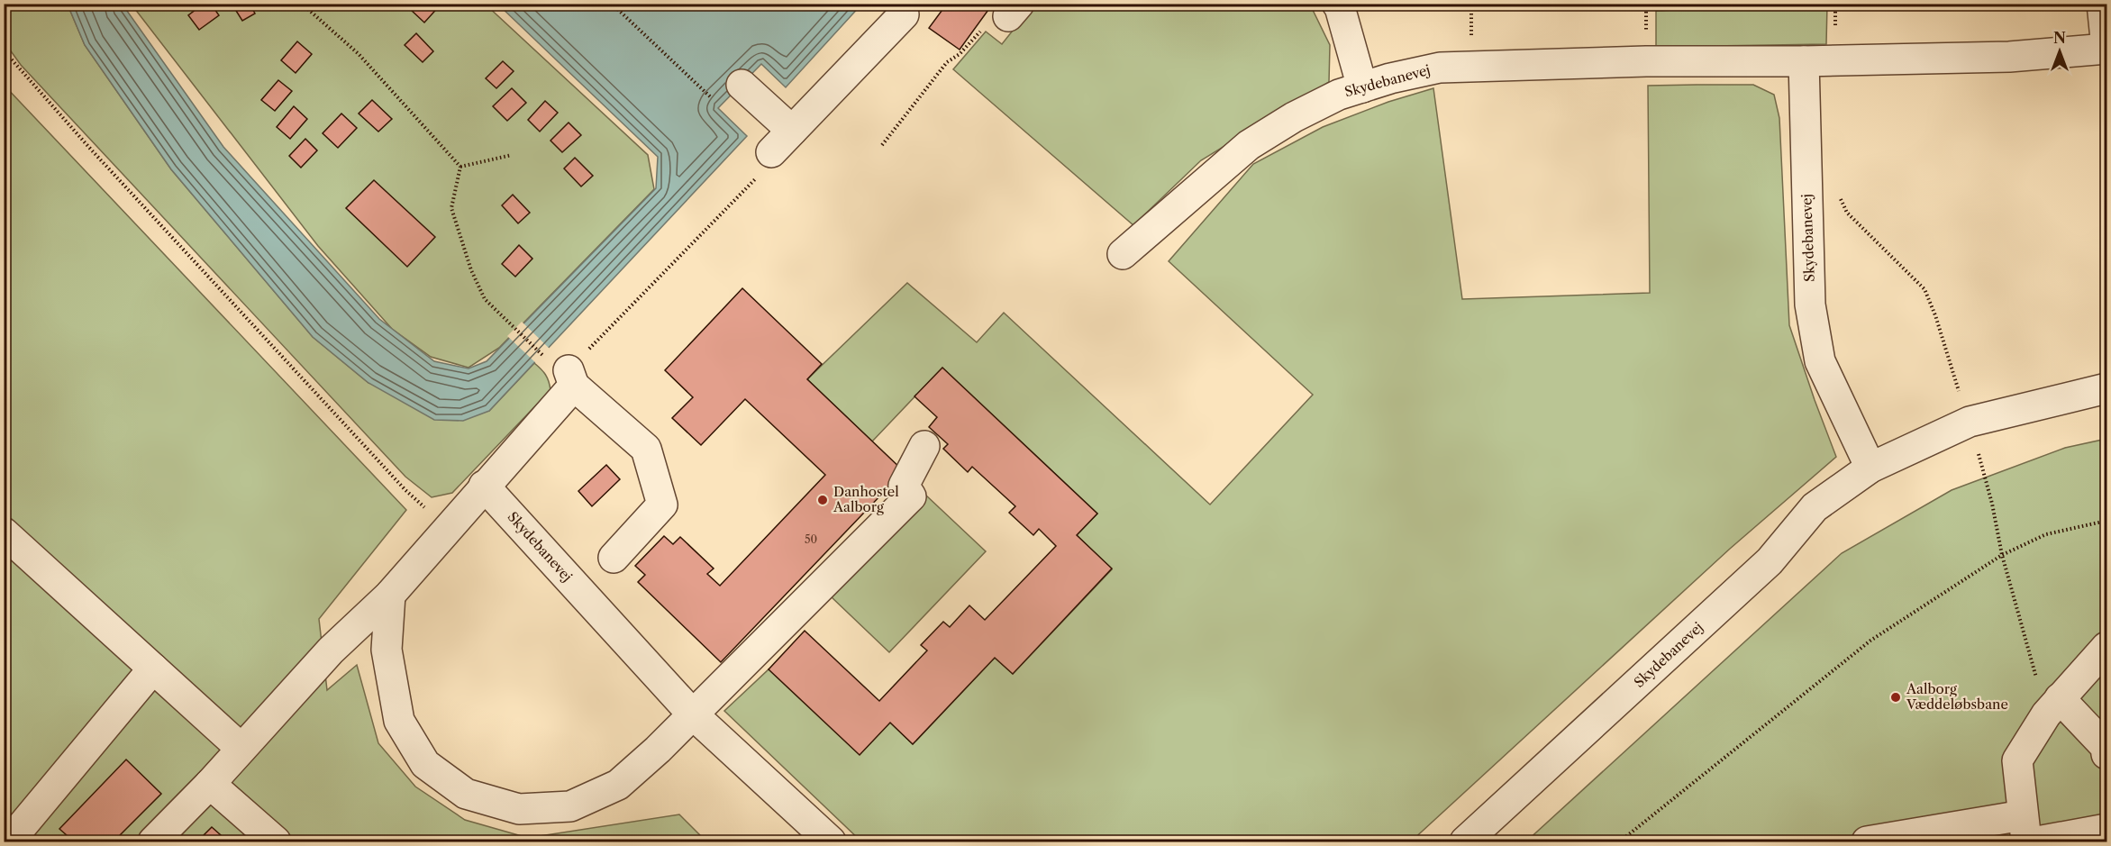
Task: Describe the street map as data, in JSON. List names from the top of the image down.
{
  "streets": {
    "street": ["Skydebanevej"]
  },
  "places": ["Danhostel Aalborg", "Aalborg Væddeløbsbane"],
  "house_numbers": ["50"],
  "north": "top"
}
